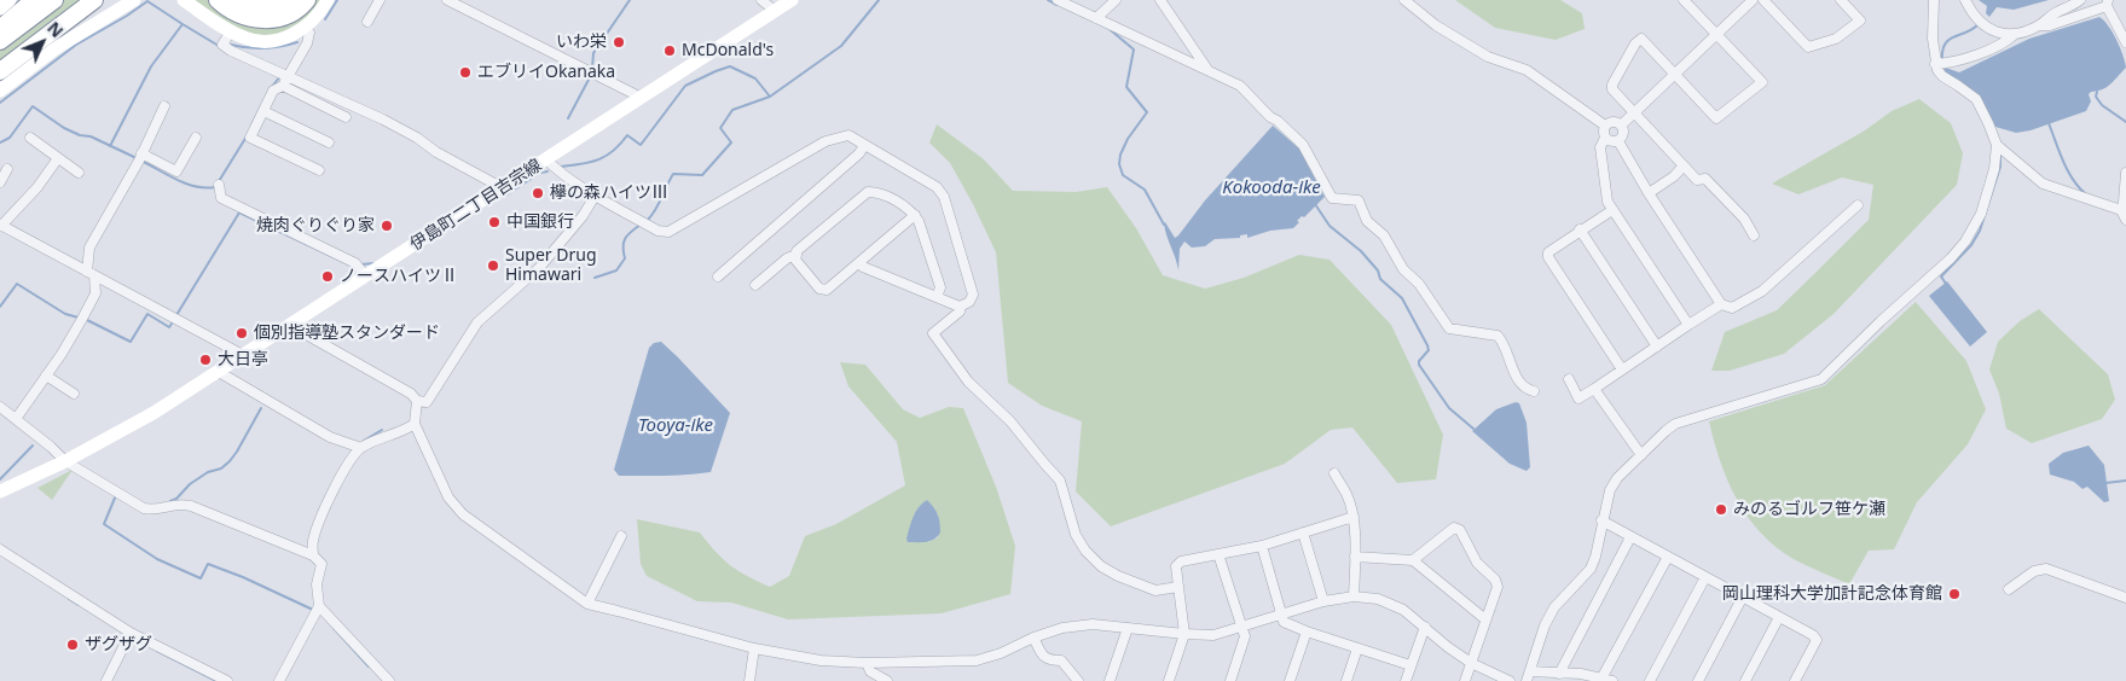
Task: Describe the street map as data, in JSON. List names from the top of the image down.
{
  "streets": {
    "street": ["伊島町二丁目吉宗線"]
  },
  "water": ["Kokooda-ike", "Tooya-ike"],
  "places": [
    "いわ栄",
    "McDonald's",
    "エブリイOkanaka",
    "欅の森ハイツⅢ",
    "中国銀行",
    "焼肉ぐりぐり家",
    "Super Drug Himawari",
    "ノースハイツⅡ",
    "個別指導塾スタンダード",
    "大日亭",
    "みのるゴルフ笹ケ瀬",
    "岡山理科大学加計記念体育館",
    "ザグザグ"
  ],
  "north": "top right"
}
